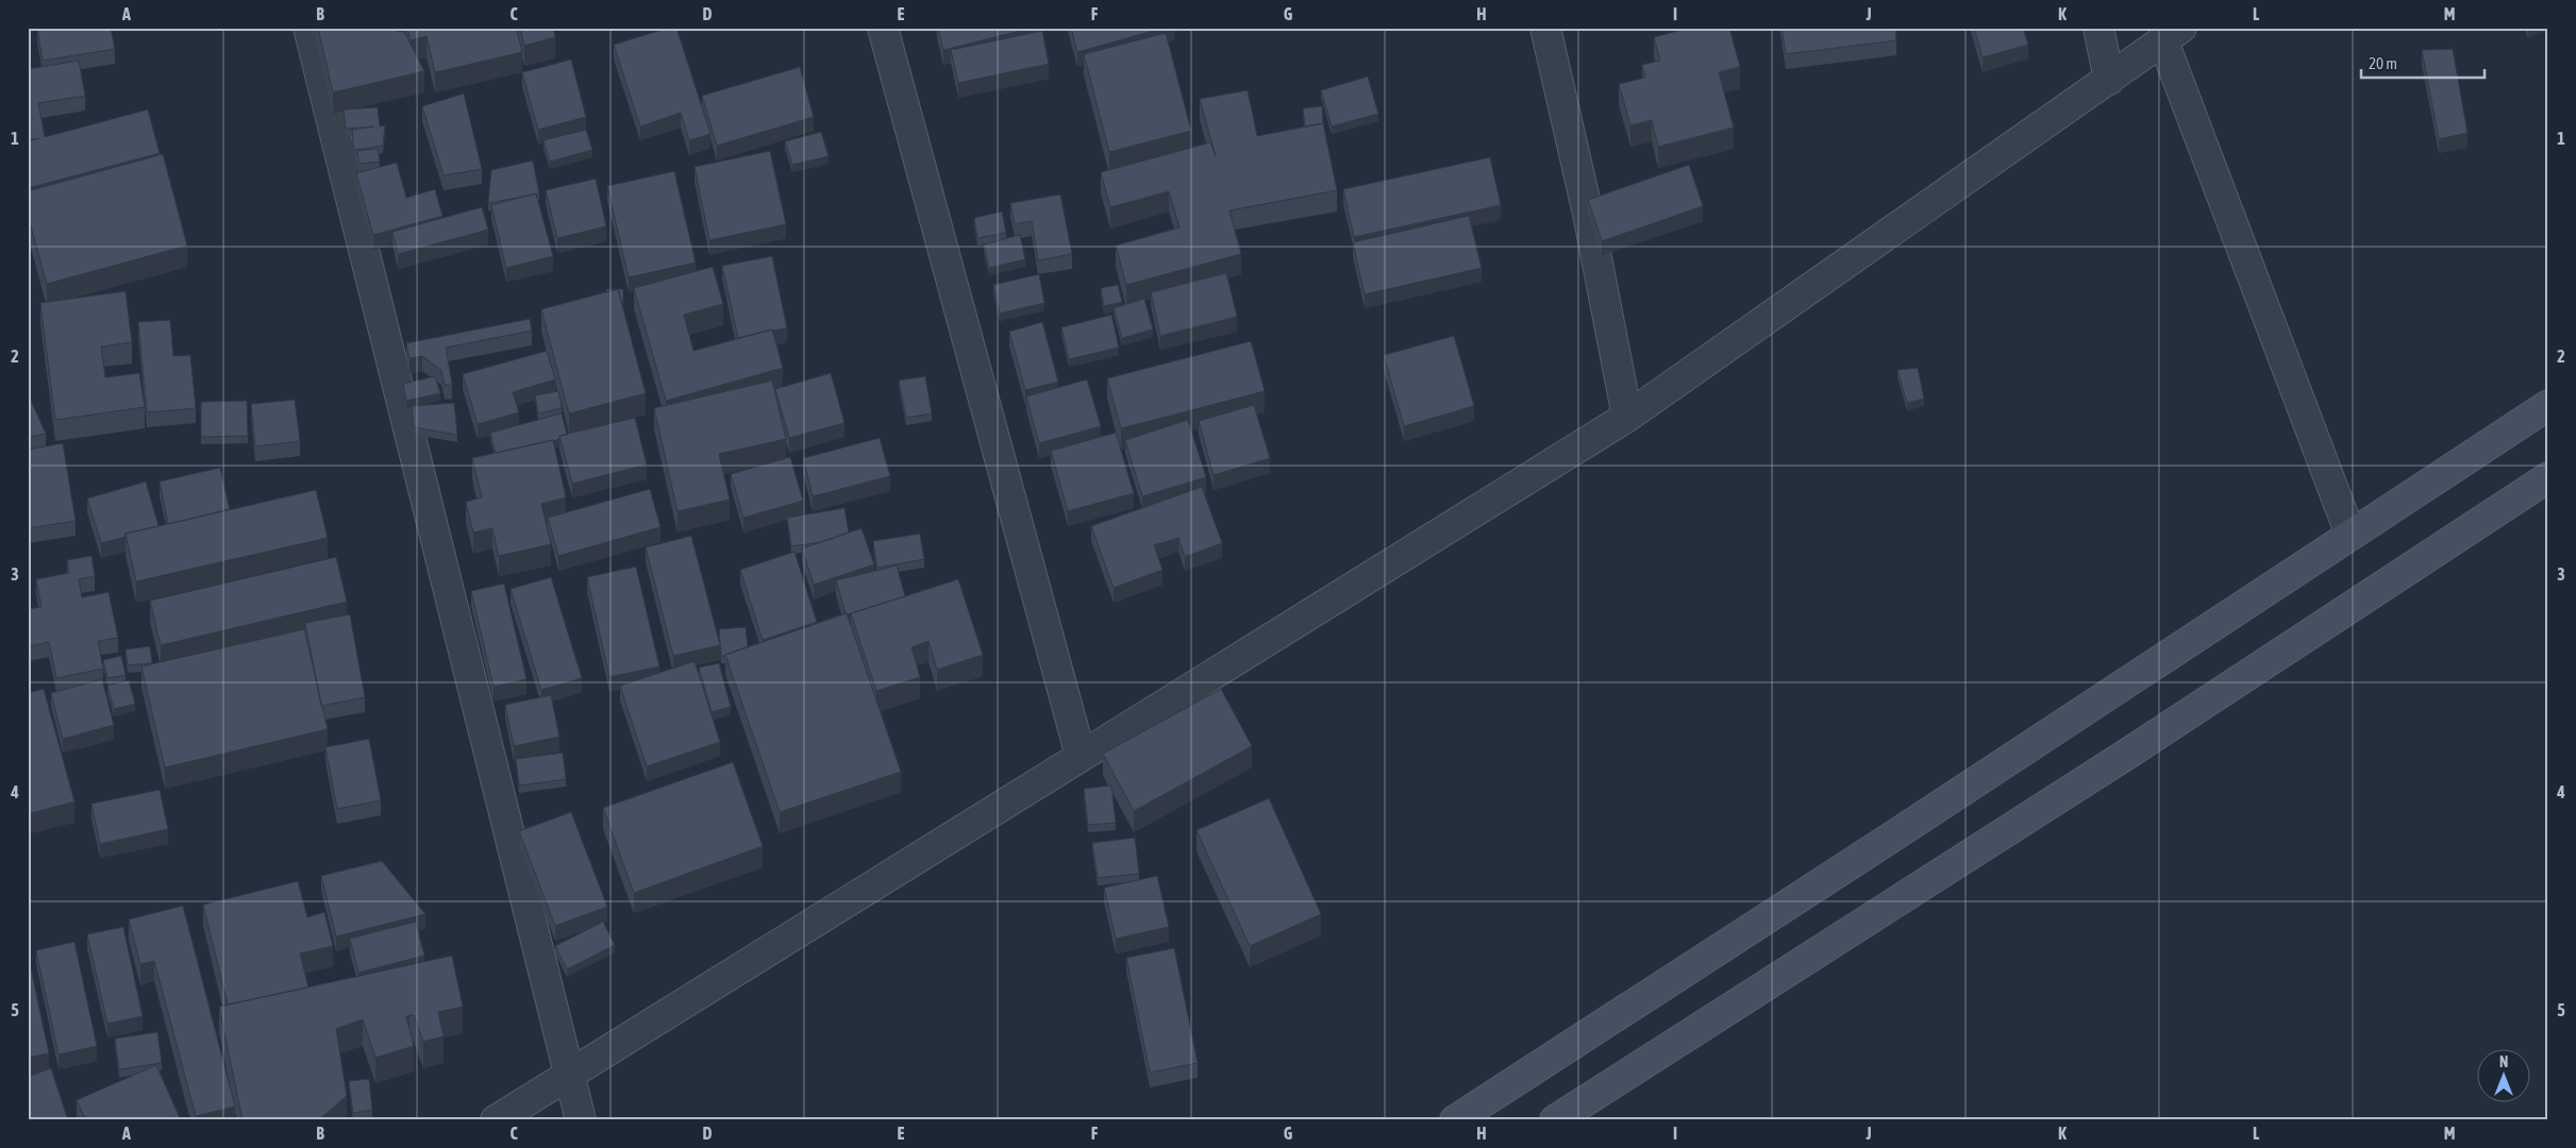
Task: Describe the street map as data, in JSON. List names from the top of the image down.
{
  "scale_bar": "20 m",
  "north": "top",
  "grid": {
    "columns": [
      "A",
      "B",
      "C",
      "D",
      "E",
      "F",
      "G",
      "H",
      "I",
      "J",
      "K",
      "L",
      "M"
    ],
    "rows": [
      "1",
      "2",
      "3",
      "4",
      "5"
    ]
  }
}
